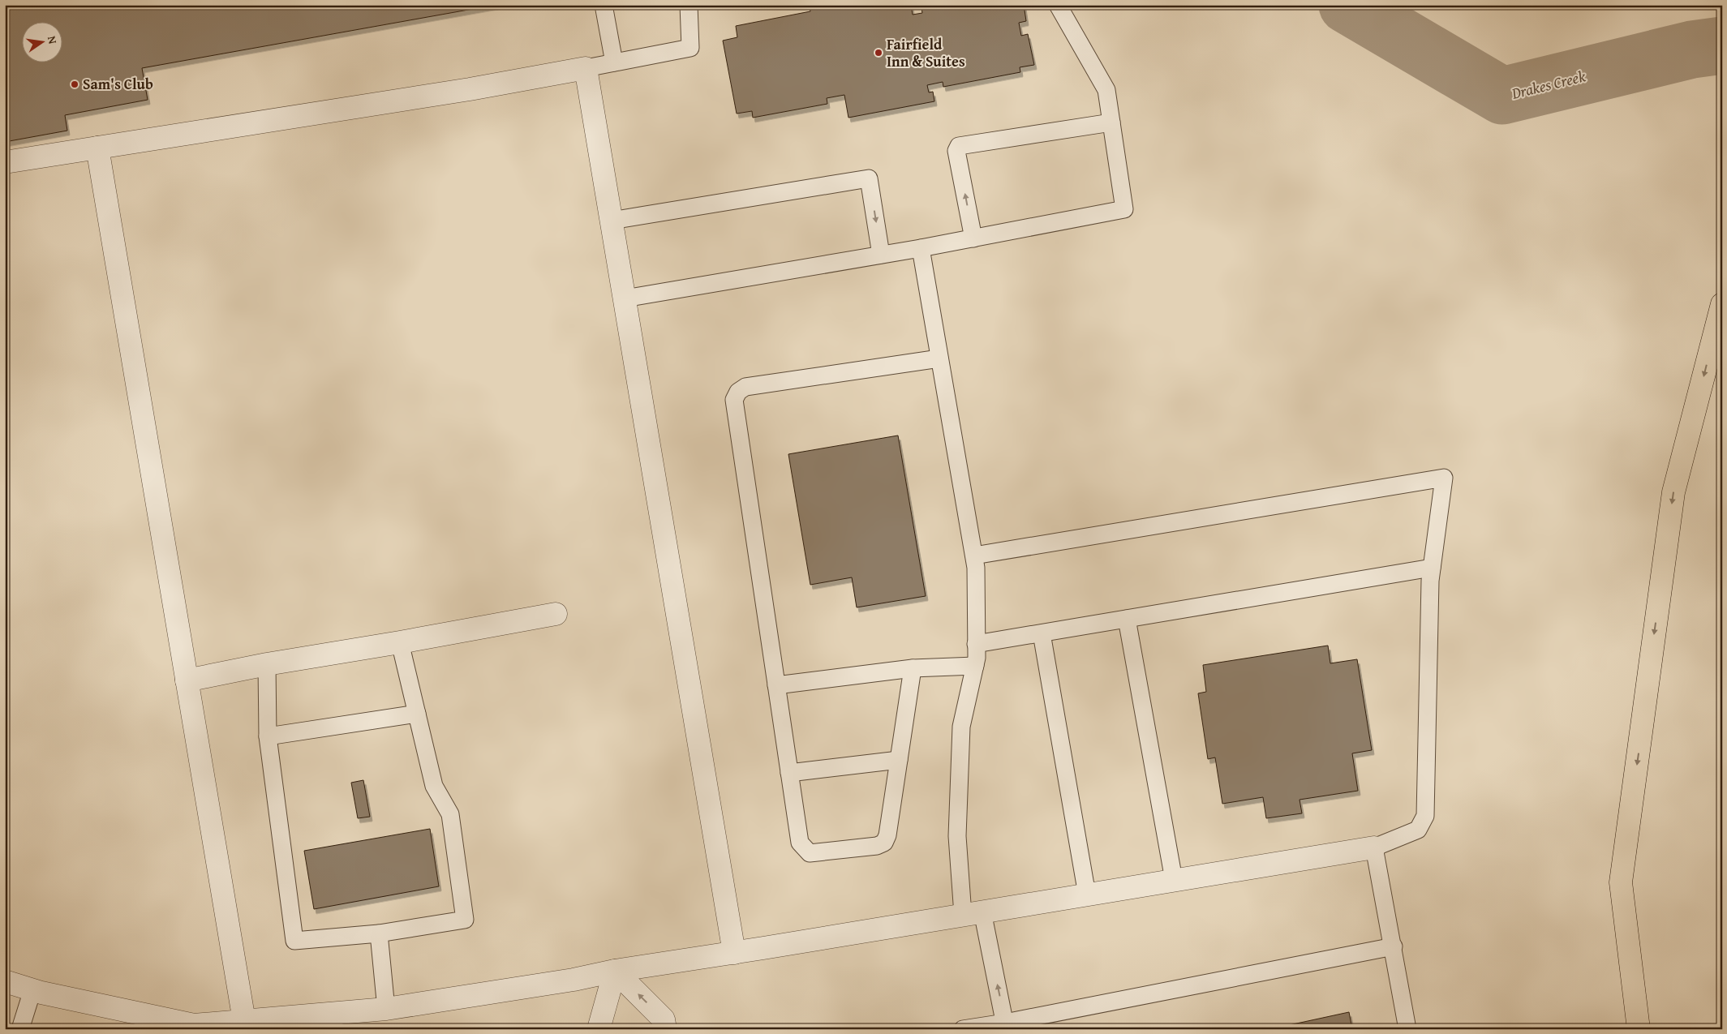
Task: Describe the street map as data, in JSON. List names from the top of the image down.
{
  "water": ["Drakes Creek"],
  "places": ["Fairfield Inn & Suites", "Sam's Club"],
  "north": "right"
}
